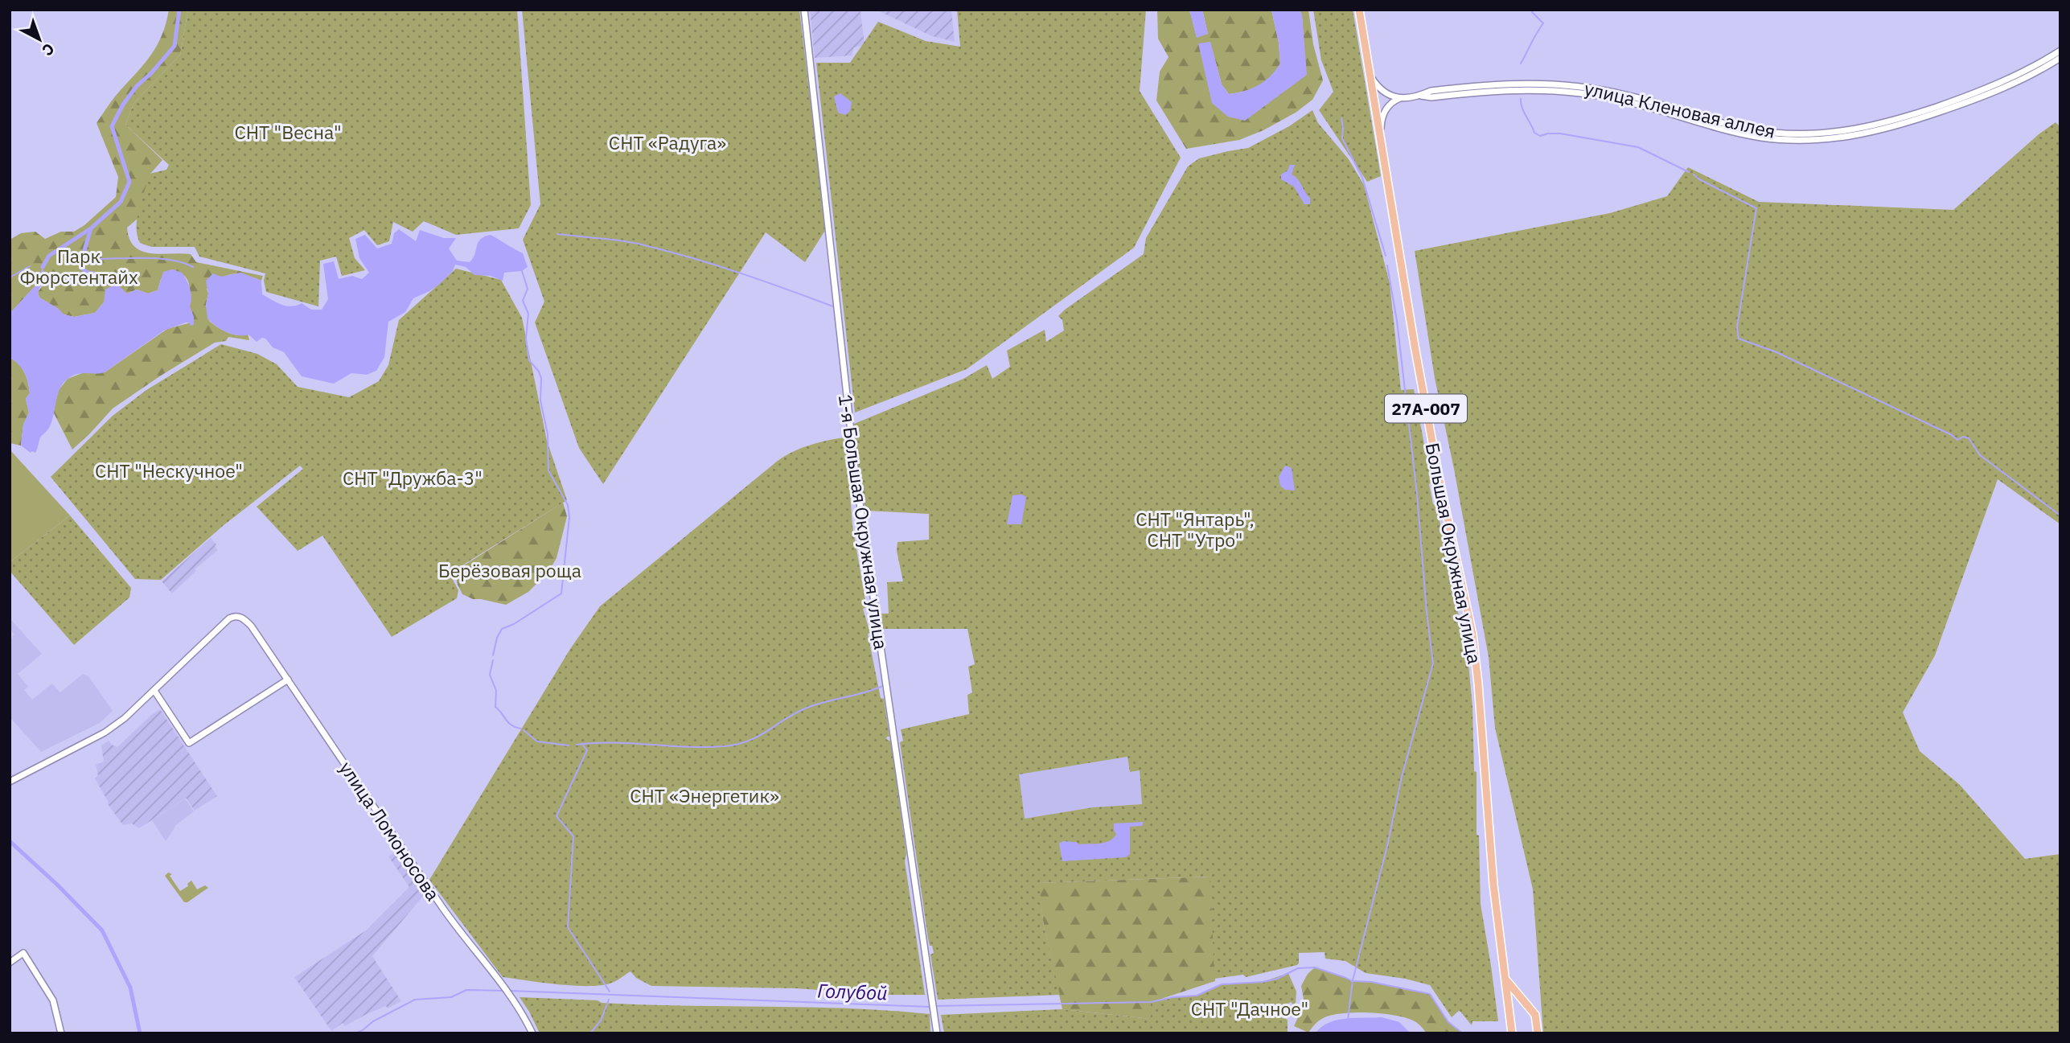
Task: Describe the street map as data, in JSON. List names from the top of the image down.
{
  "streets": {
    "highway": ["27А-007", "Большая Окружная улица"],
    "street": ["улица Кленовая аллея", "1-я Большая Окружная улица", "улица Ломоносова"]
  },
  "water": ["Голубой"],
  "parks": [
    "СНТ \"Весна\"",
    "СНТ «Радуга»",
    "Парк Фюрстентайх",
    "СНТ \"Нескучное\"",
    "СНТ \"Дружба-3\"",
    "СНТ \"Янтарь\", СНТ \"Утро\"",
    "Берёзовая роща",
    "СНТ «Энергетик»",
    "СНТ \"Дачное\""
  ],
  "north": "bottom right"
}
